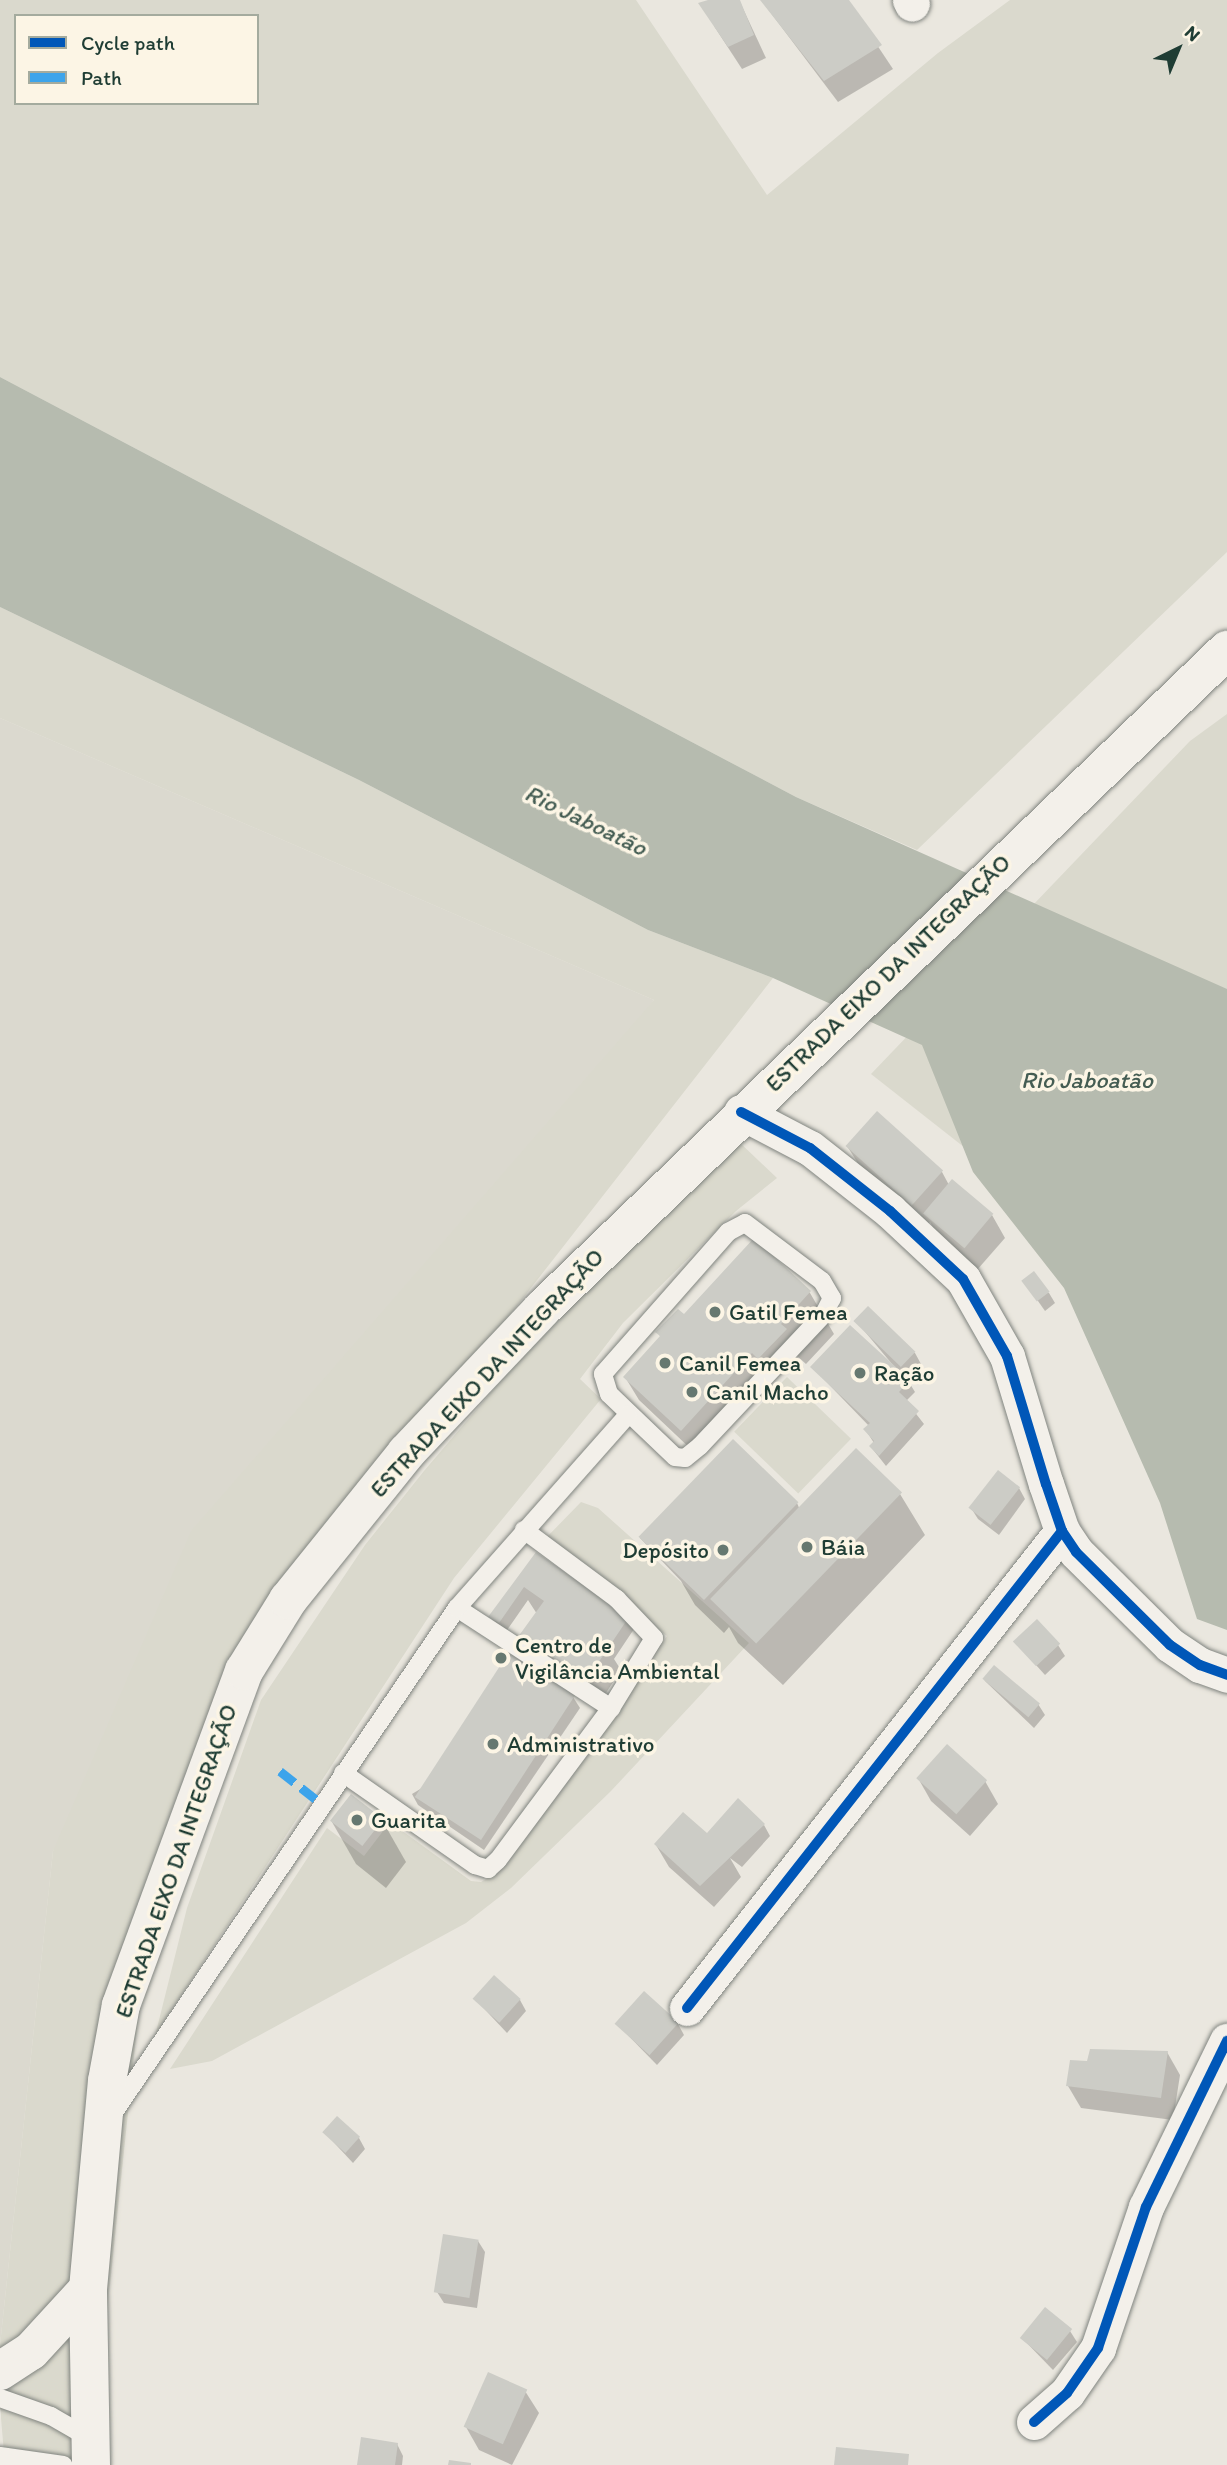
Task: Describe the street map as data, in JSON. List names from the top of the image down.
{
  "streets": {
    "main road": ["ESTRADA EIXO DA INTEGRAÇÃO"]
  },
  "water": ["Rio Jaboatão"],
  "places": [
    "Gatil Femea",
    "Canil Femea",
    "Ração",
    "Canil Macho",
    "Báia",
    "Depósito",
    "Centro de Vigilância Ambiental",
    "Administrativo",
    "Guarita"
  ],
  "legend": ["Cycle path", "Path"],
  "north": "top right"
}
